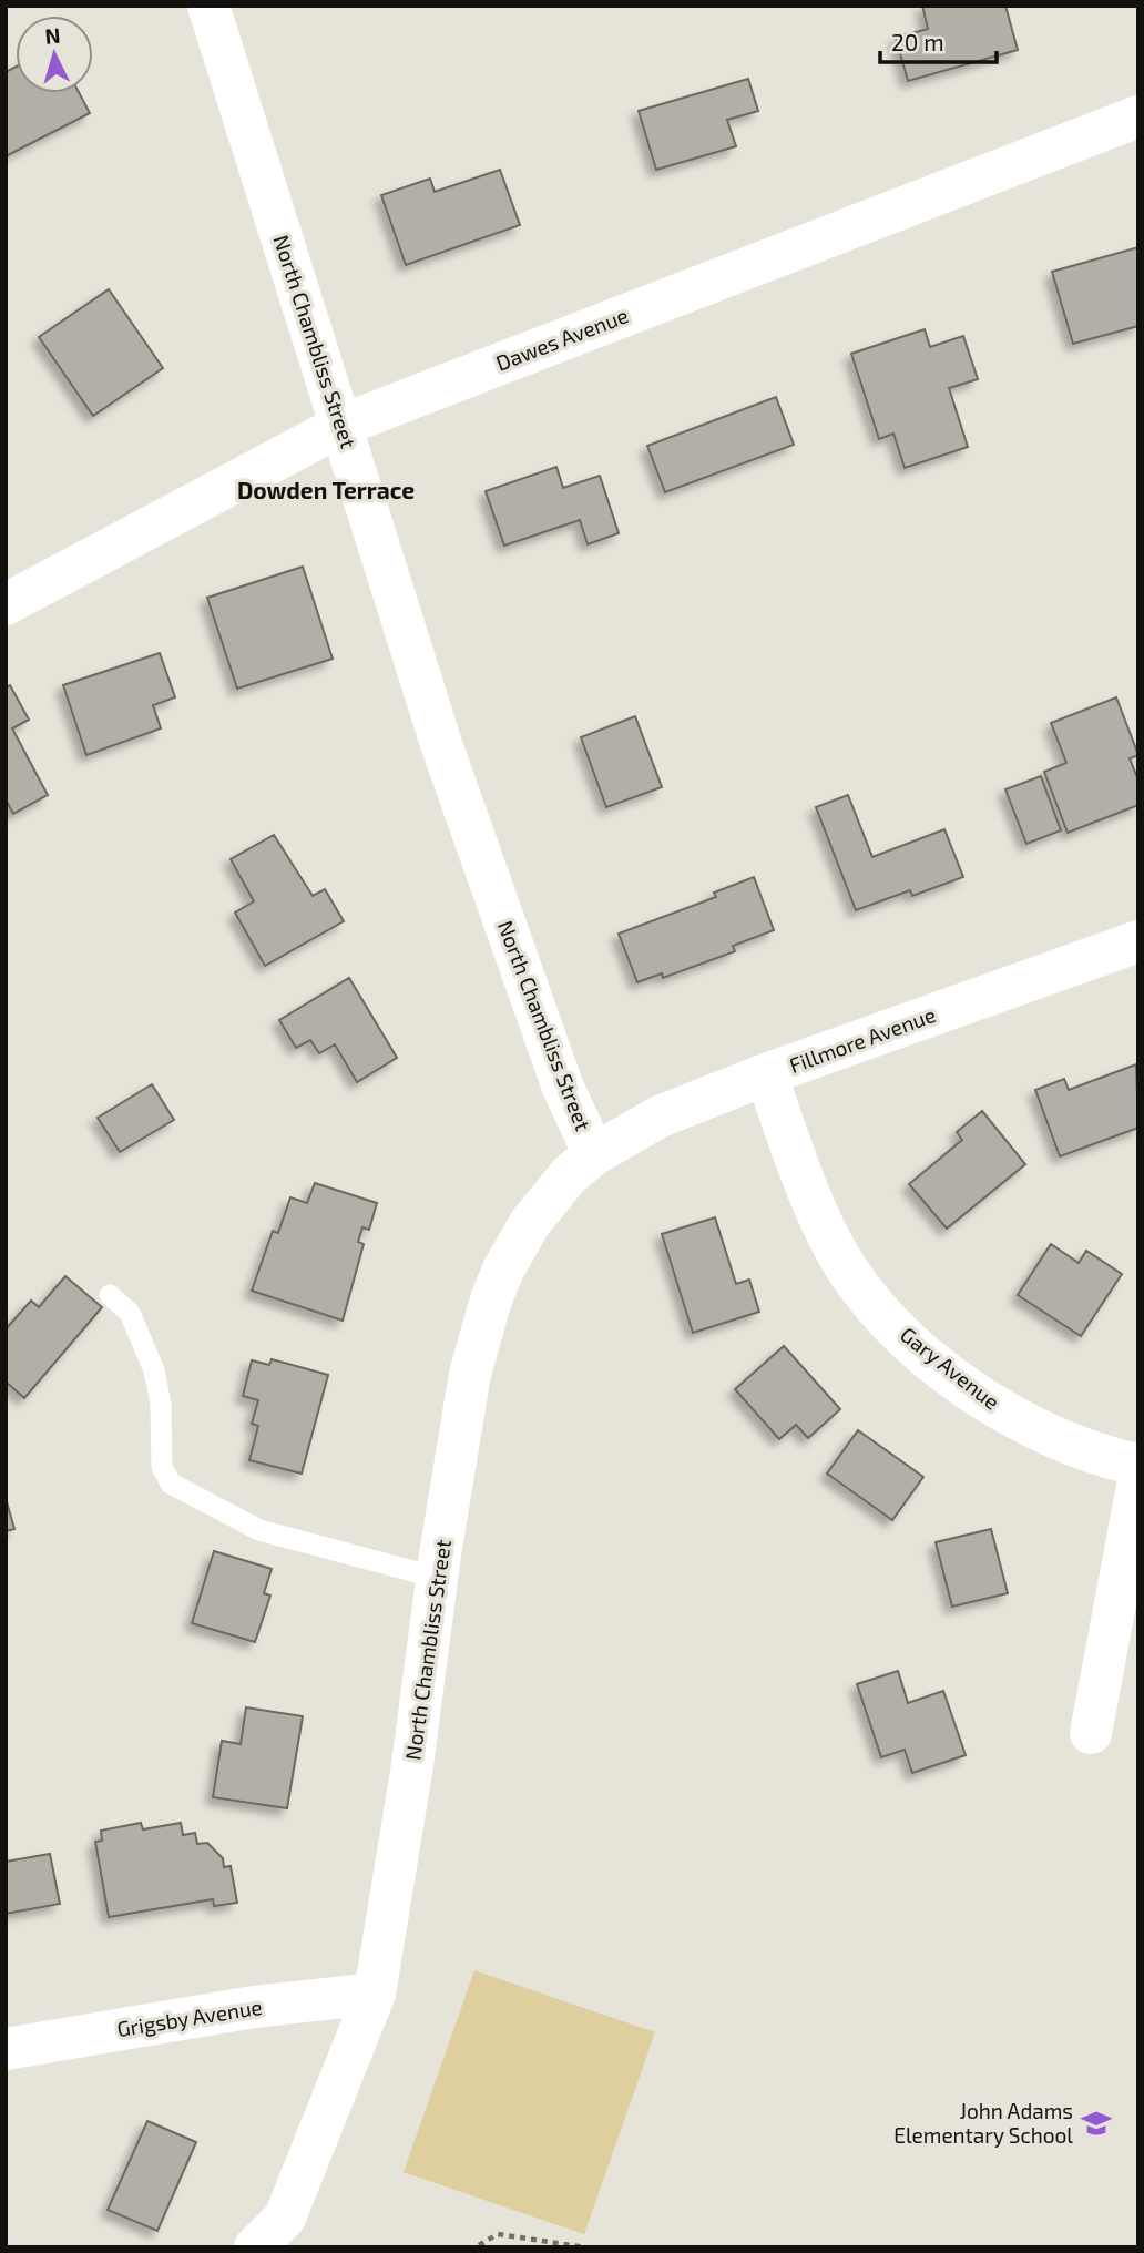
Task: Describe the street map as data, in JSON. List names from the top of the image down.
{
  "streets": {
    "street": [
      "Dawes Avenue",
      "North Chambliss Street",
      "Fillmore Avenue",
      "Gary Avenue",
      "Grigsby Avenue"
    ]
  },
  "crossings": [
    ["Dawes Avenue", "North Chambliss Street"],
    ["North Chambliss Street", "Fillmore Avenue"],
    ["North Chambliss Street", "Grigsby Avenue"],
    ["Fillmore Avenue", "Gary Avenue"]
  ],
  "districts": ["Dowden Terrace"],
  "places": {
    "school or university": ["John Adams Elementary School"]
  },
  "scale_bar": "20 m",
  "north": "top"
}
